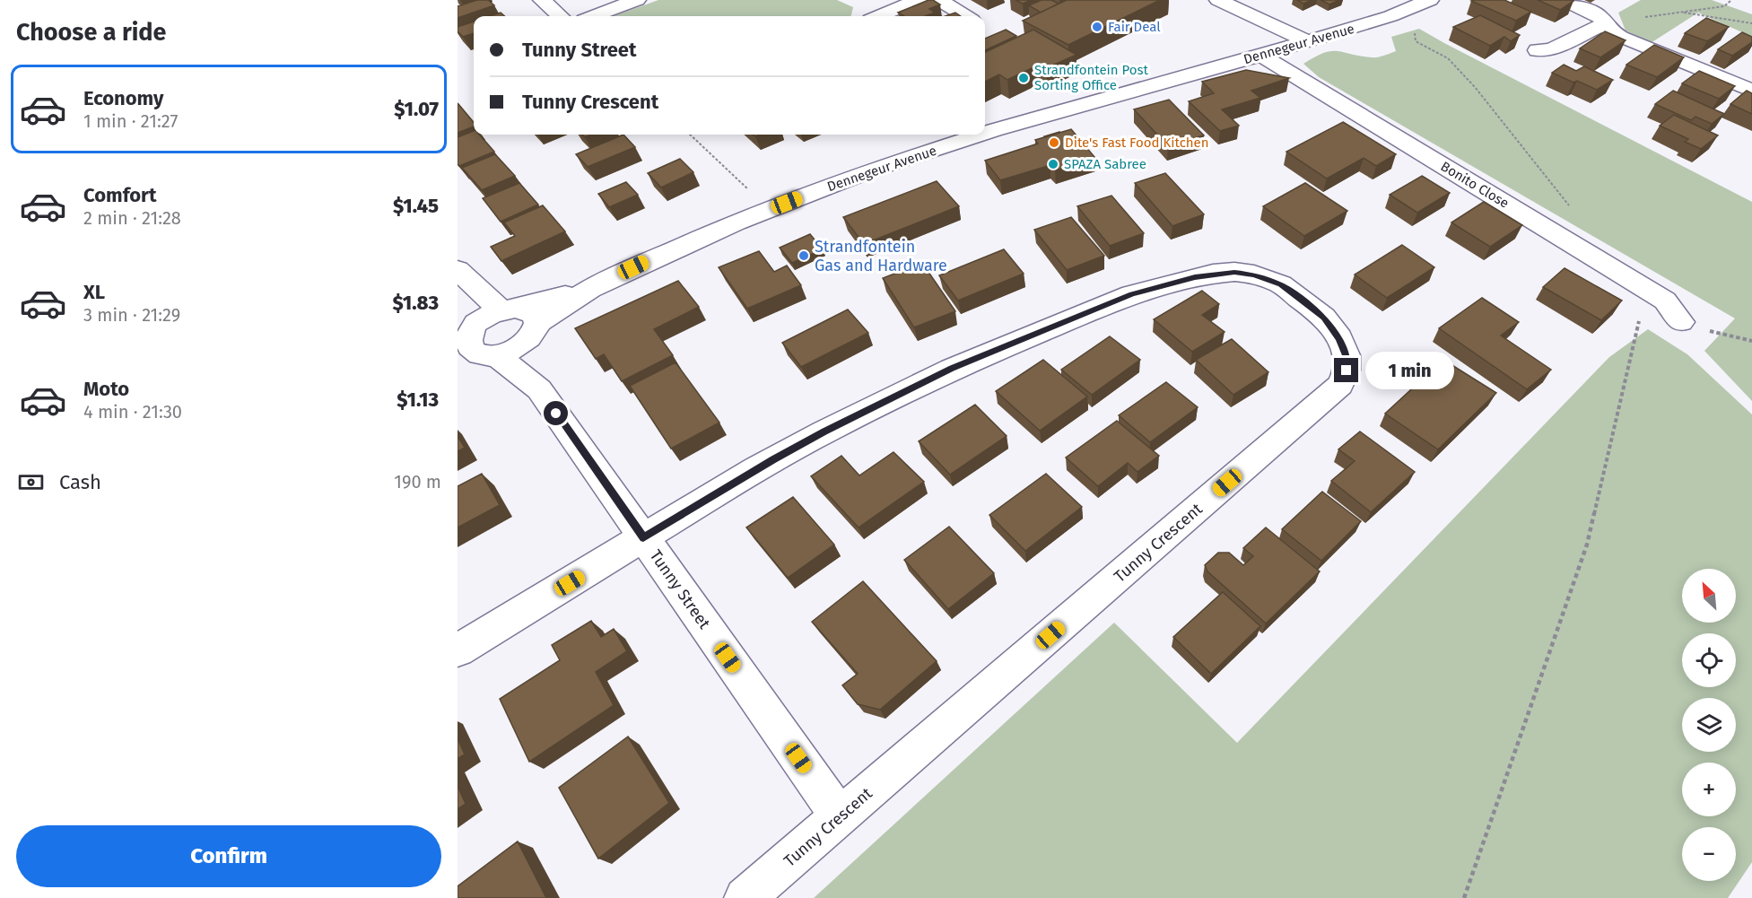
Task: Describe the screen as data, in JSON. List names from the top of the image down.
{
  "streets": {
    "street": [
      "Dennegeur Avenue",
      "Bonito Close",
      "Tunny Crescent",
      "Tunny Street"
    ]
  },
  "crossings": [
    ["Dennegeur Avenue", "Bonito Close"],
    ["Dennegeur Avenue", "Tunny Street"],
    ["Tunny Crescent", "Tunny Street"]
  ],
  "places": [
    "Fair Deal",
    "Strandfontein Post Sorting Office",
    "Dite's Fast Food Kitchen",
    "SPAZA Sabree",
    "Strandfontein Gas and Hardware"
  ],
  "north": "top left",
  "page": {
    "heading": "Choose a ride",
    "banner": ["Tunny Street", "Tunny Crescent"],
    "list": [
      {
        "name": "Economy",
        "note": "1 min · 21:27",
        "value": "$1.07"
      },
      {
        "name": "Comfort",
        "note": "2 min · 21:28",
        "value": "$1.45"
      },
      {
        "name": "XL",
        "note": "3 min · 21:29",
        "value": "$1.83"
      },
      {
        "name": "Moto",
        "note": "4 min · 21:30",
        "value": "$1.13"
      }
    ],
    "bubble": "1 min",
    "pay": ["Cash", "190 m"],
    "map_buttons": ["+", "−"],
    "buttons": "Confirm"
  }
}
